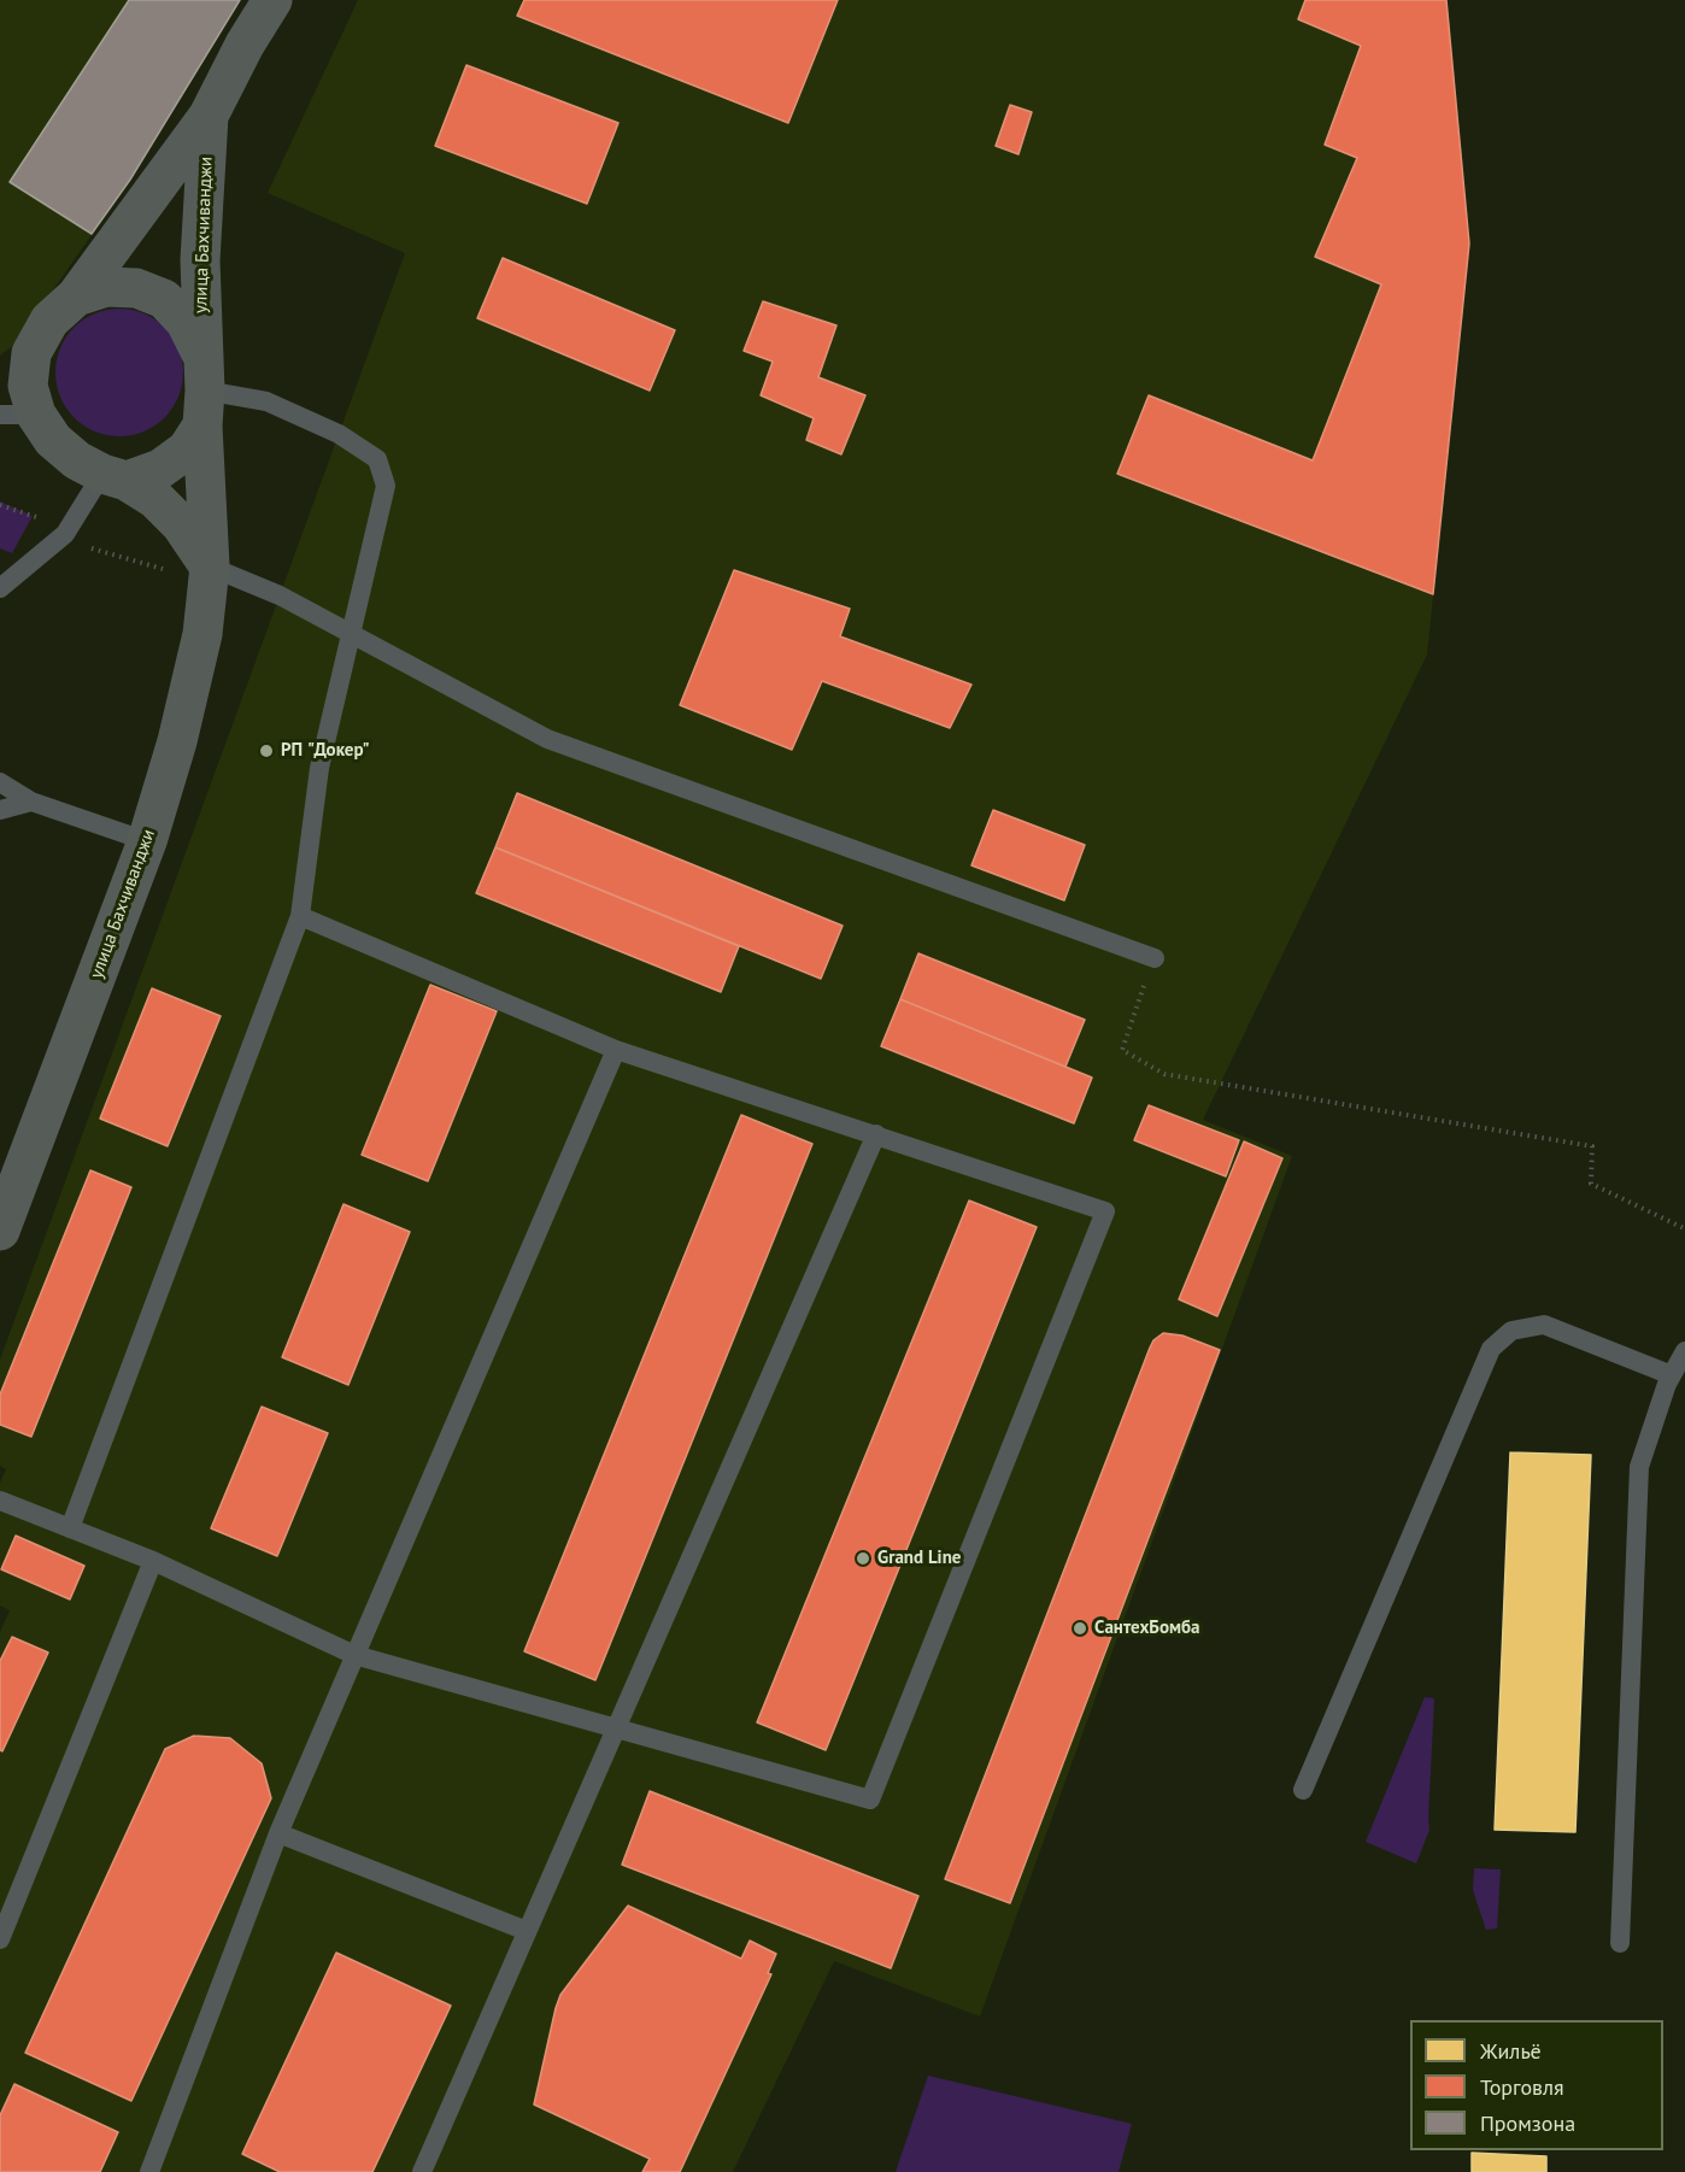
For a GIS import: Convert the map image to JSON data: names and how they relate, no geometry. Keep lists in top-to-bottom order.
{
  "streets": {
    "main road": ["улица Бахчиванджи"]
  },
  "places": ["РП \"Докер\"", "Grand Line", "СантехБомба"],
  "legend": ["Жильё", "Торговля", "Промзона"]
}
